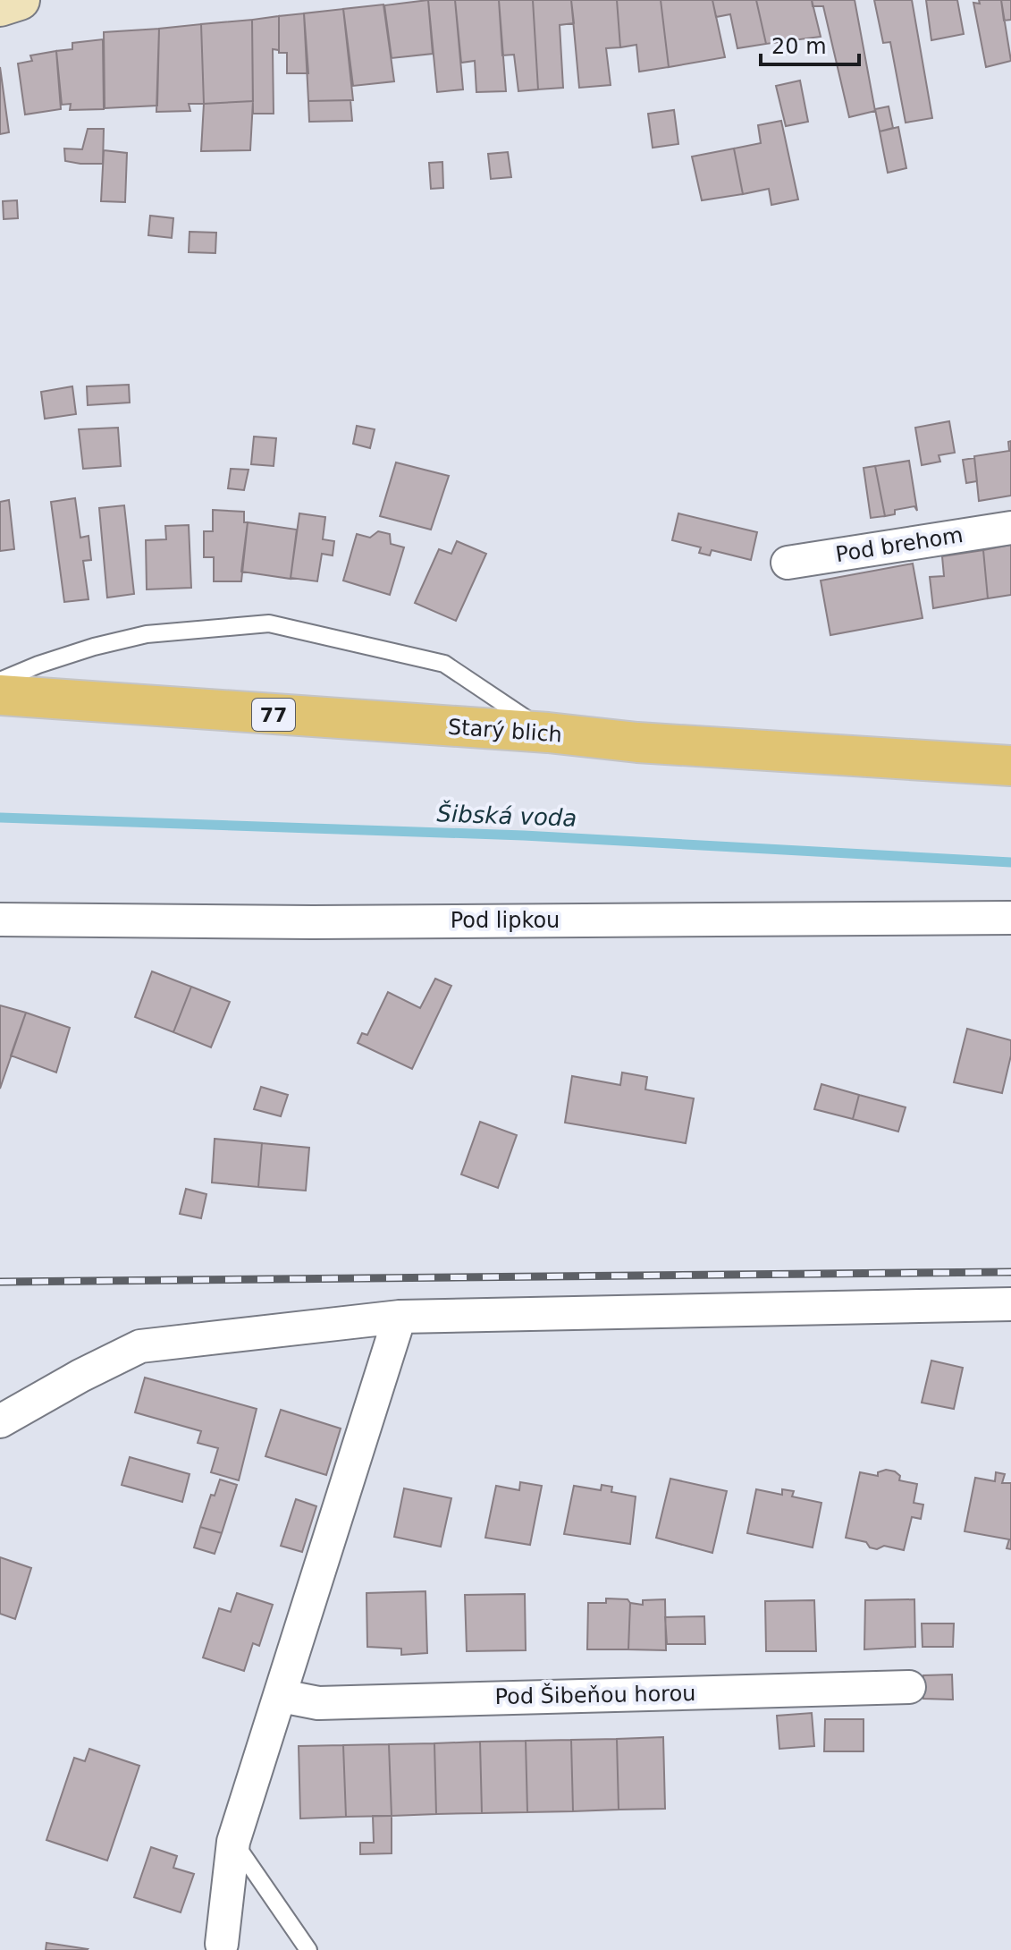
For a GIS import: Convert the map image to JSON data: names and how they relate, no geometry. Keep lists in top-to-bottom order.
{
  "streets": {
    "main road": ["77", "Starý blich"],
    "street": ["Pod brehom", "Pod lipkou", "Pod Šibeňou horou"]
  },
  "water": ["Šibská voda"],
  "scale_bar": "20 m"
}
